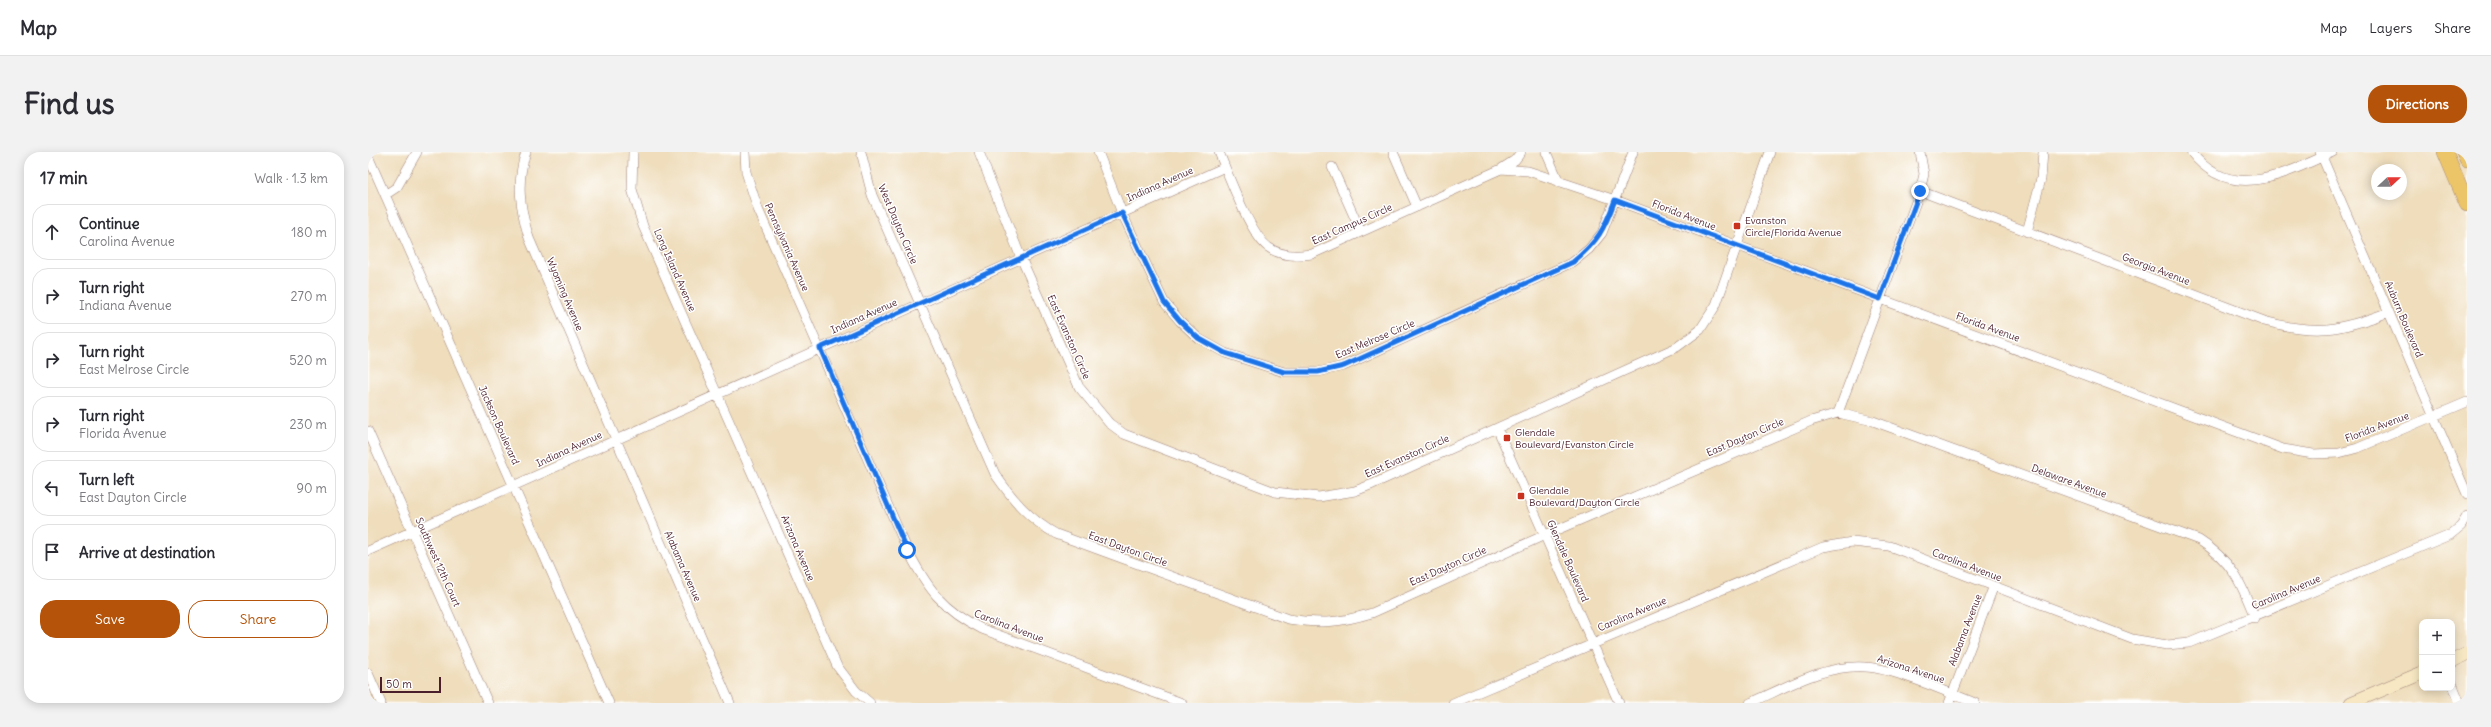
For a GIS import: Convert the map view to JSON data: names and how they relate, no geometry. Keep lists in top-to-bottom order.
{
  "streets": {
    "street": [
      "Indiana Avenue",
      "Florida Avenue",
      "West Dayton Circle",
      "East Campus Circle",
      "Pennsylvania Avenue",
      "Georgia Avenue",
      "Long Island Avenue",
      "Wyoming Avenue",
      "Auburn Boulevard",
      "East Evanston Circle",
      "East Melrose Circle",
      "Jackson Boulevard",
      "East Dayton Circle",
      "Delaware Avenue",
      "Arizona Avenue",
      "Glendale Boulevard",
      "Southwest 12th Court",
      "Carolina Avenue",
      "Alabama Avenue"
    ]
  },
  "crossings": [
    ["Indiana Avenue", "West Dayton Circle"],
    ["Indiana Avenue", "East Campus Circle"],
    ["Indiana Avenue", "Pennsylvania Avenue"],
    ["Indiana Avenue", "Long Island Avenue"],
    ["Indiana Avenue", "Wyoming Avenue"],
    ["Indiana Avenue", "East Evanston Circle"],
    ["Indiana Avenue", "East Melrose Circle"],
    ["Indiana Avenue", "Jackson Boulevard"],
    ["Indiana Avenue", "East Dayton Circle"],
    ["Indiana Avenue", "Arizona Avenue"],
    ["Indiana Avenue", "Southwest 12th Court"],
    ["Indiana Avenue", "Carolina Avenue"],
    ["Indiana Avenue", "Alabama Avenue"],
    ["Florida Avenue", "East Campus Circle"],
    ["Florida Avenue", "Auburn Boulevard"],
    ["Florida Avenue", "East Evanston Circle"],
    ["Florida Avenue", "East Melrose Circle"],
    ["West Dayton Circle", "East Dayton Circle"],
    ["Pennsylvania Avenue", "Carolina Avenue"],
    ["Georgia Avenue", "Auburn Boulevard"],
    ["Long Island Avenue", "Arizona Avenue"],
    ["Wyoming Avenue", "Alabama Avenue"],
    ["East Evanston Circle", "Glendale Boulevard"],
    ["East Dayton Circle", "Delaware Avenue"],
    ["East Dayton Circle", "Glendale Boulevard"],
    ["Delaware Avenue", "Carolina Avenue"],
    ["Arizona Avenue", "Alabama Avenue"],
    ["Glendale Boulevard", "Carolina Avenue"],
    ["Carolina Avenue", "Alabama Avenue"]
  ],
  "places": {
    "transit": ["Evanston Circle/Florida Avenue", "Glendale Boulevard/Evanston Circle", "Glendale Boulevard/Dayton Circle"]
  },
  "scale_bar": "50 m",
  "north": "right",
  "page": {
    "header": "Map",
    "nav": ["Map", "Layers", "Share"],
    "buttons": [
      "Directions",
      ["Save", "Share"]
    ],
    "title": "Find us",
    "heading": ["17 min", "Walk · 1.3 km"],
    "list": [
      ["Continue", "Carolina Avenue", "180 m"],
      ["Turn right", "Indiana Avenue", "270 m"],
      ["Turn right", "East Melrose Circle", "520 m"],
      ["Turn right", "Florida Avenue", "230 m"],
      ["Turn left", "East Dayton Circle", "90 m"],
      "Arrive at destination"
    ],
    "map_buttons": ["+", "−"],
    "scale": "50 m"
  }
}
